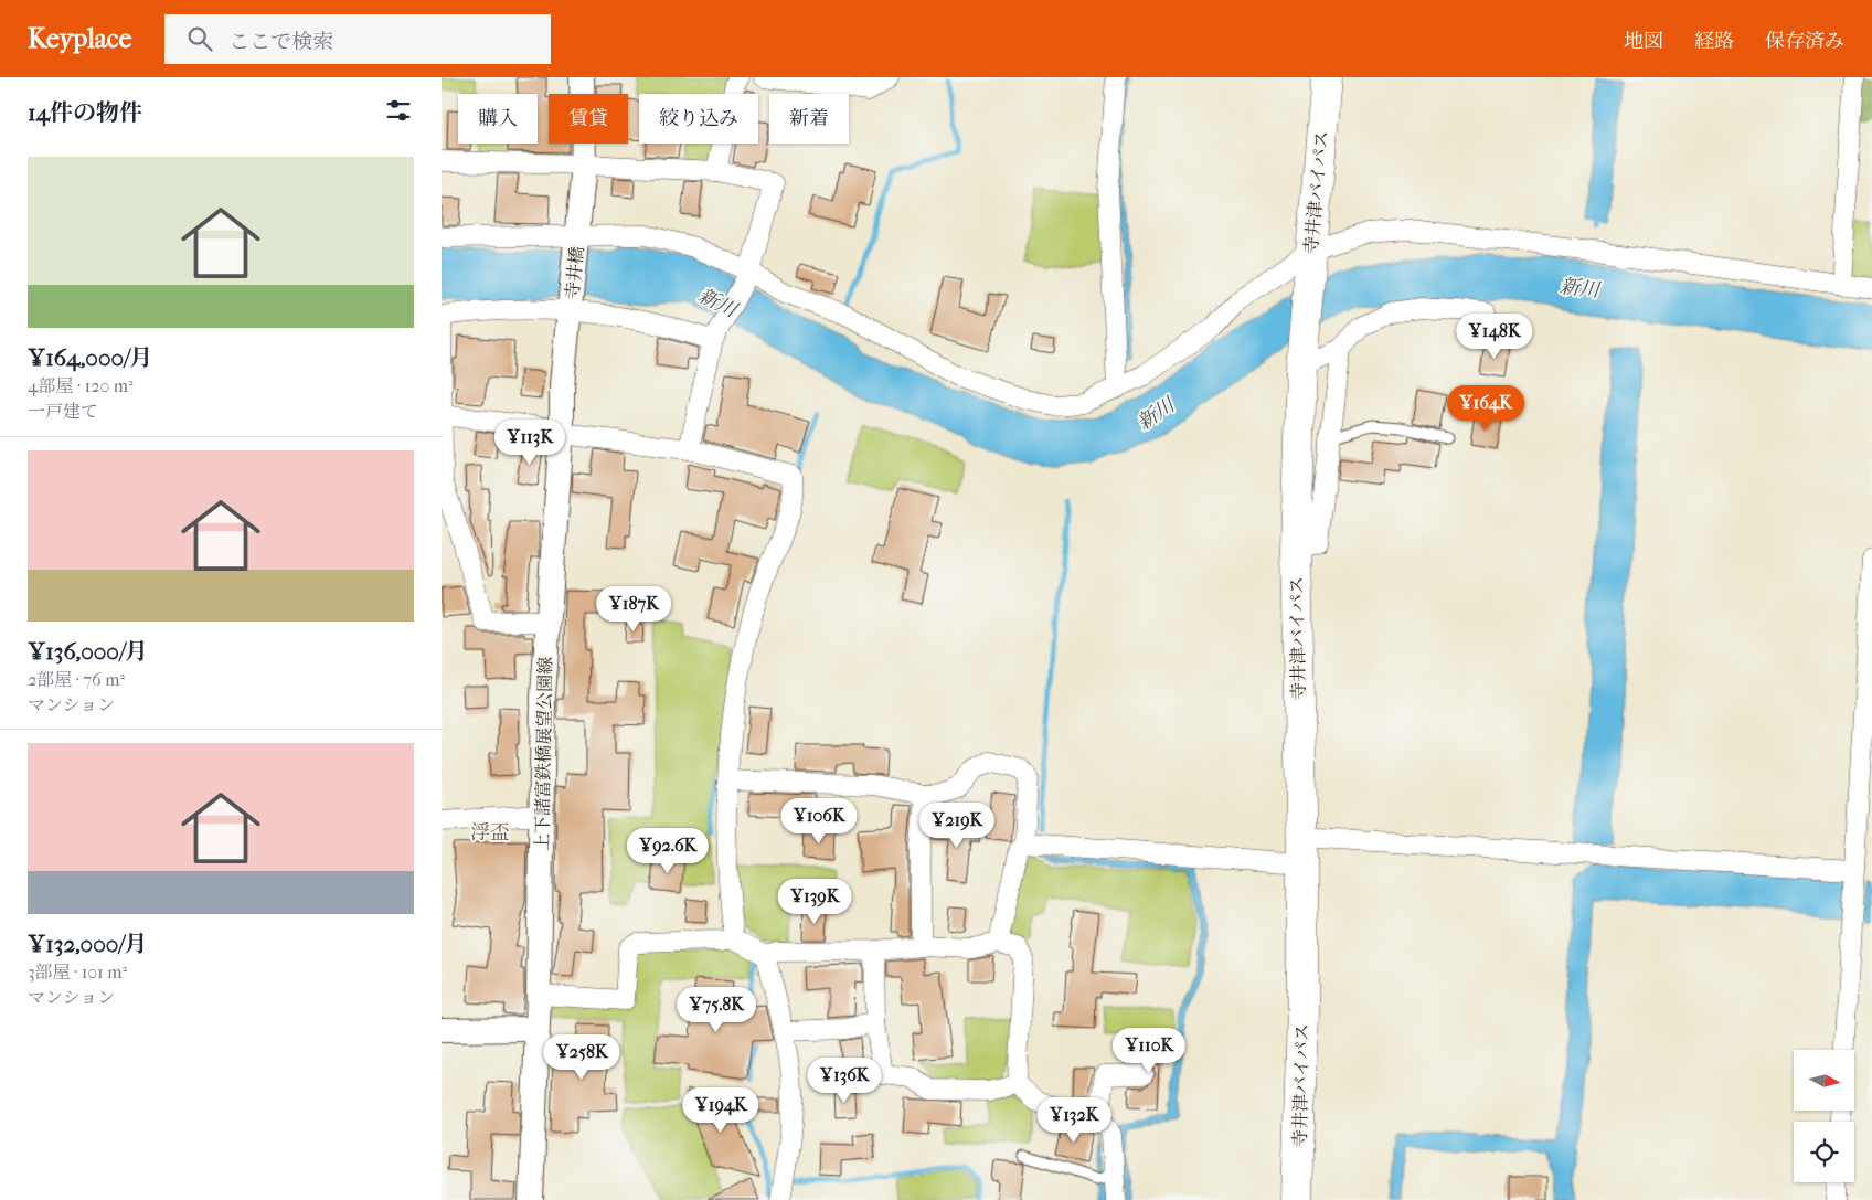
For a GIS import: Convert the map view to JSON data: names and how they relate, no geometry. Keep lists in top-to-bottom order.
{
  "streets": {
    "highway": ["寺井津バイパス"],
    "street": ["寺井橋", "上下諸富鉄橋展望公園線"]
  },
  "crossings": [
    ["寺井橋", "上下諸富鉄橋展望公園線"]
  ],
  "districts": ["浮盃"],
  "water": ["新川"],
  "north": "right",
  "page": {
    "header": "Keyplace",
    "search": "ここで検索",
    "nav": ["地図", "経路", "保存済み"],
    "heading": "14件の物件",
    "chip": [
      "購入",
      "賃貸",
      "絞り込み",
      "新着"
    ],
    "list": [
      {
        "name": "¥164,000/月",
        "note": "4部屋 · 120 m² · 一戸建て"
      },
      {
        "name": "¥136,000/月",
        "note": "2部屋 · 76 m² · マンション"
      },
      {
        "name": "¥132,000/月",
        "note": "3部屋 · 101 m² · マンション"
      }
    ],
    "price": [
      "¥148K",
      "¥164K",
      "¥113K",
      "¥187K",
      "¥106K",
      "¥219K",
      "¥92.6K",
      "¥139K",
      "¥75.8K",
      "¥110K",
      "¥258K",
      "¥136K",
      "¥194K",
      "¥132K"
    ]
  }
}
